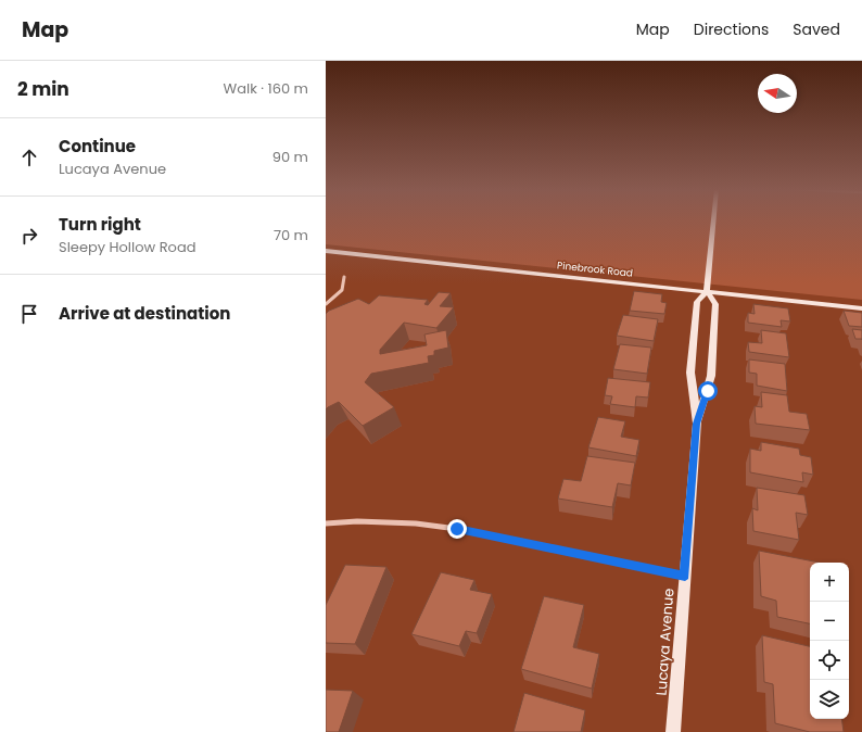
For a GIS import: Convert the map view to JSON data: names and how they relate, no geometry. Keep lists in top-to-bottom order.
{
  "streets": {
    "street": ["Pinebrook Road", "Lucaya Avenue"]
  },
  "crossings": [
    ["Pinebrook Road", "Lucaya Avenue"]
  ],
  "north": "left",
  "page": {
    "header": "Map",
    "nav": ["Map", "Directions", "Saved"],
    "heading": ["2 min", "Walk · 160 m"],
    "list": [
      ["Continue", "Lucaya Avenue", "90 m"],
      ["Turn right", "Sleepy Hollow Road", "70 m"],
      "Arrive at destination"
    ],
    "map_buttons": ["+", "−"]
  }
}
